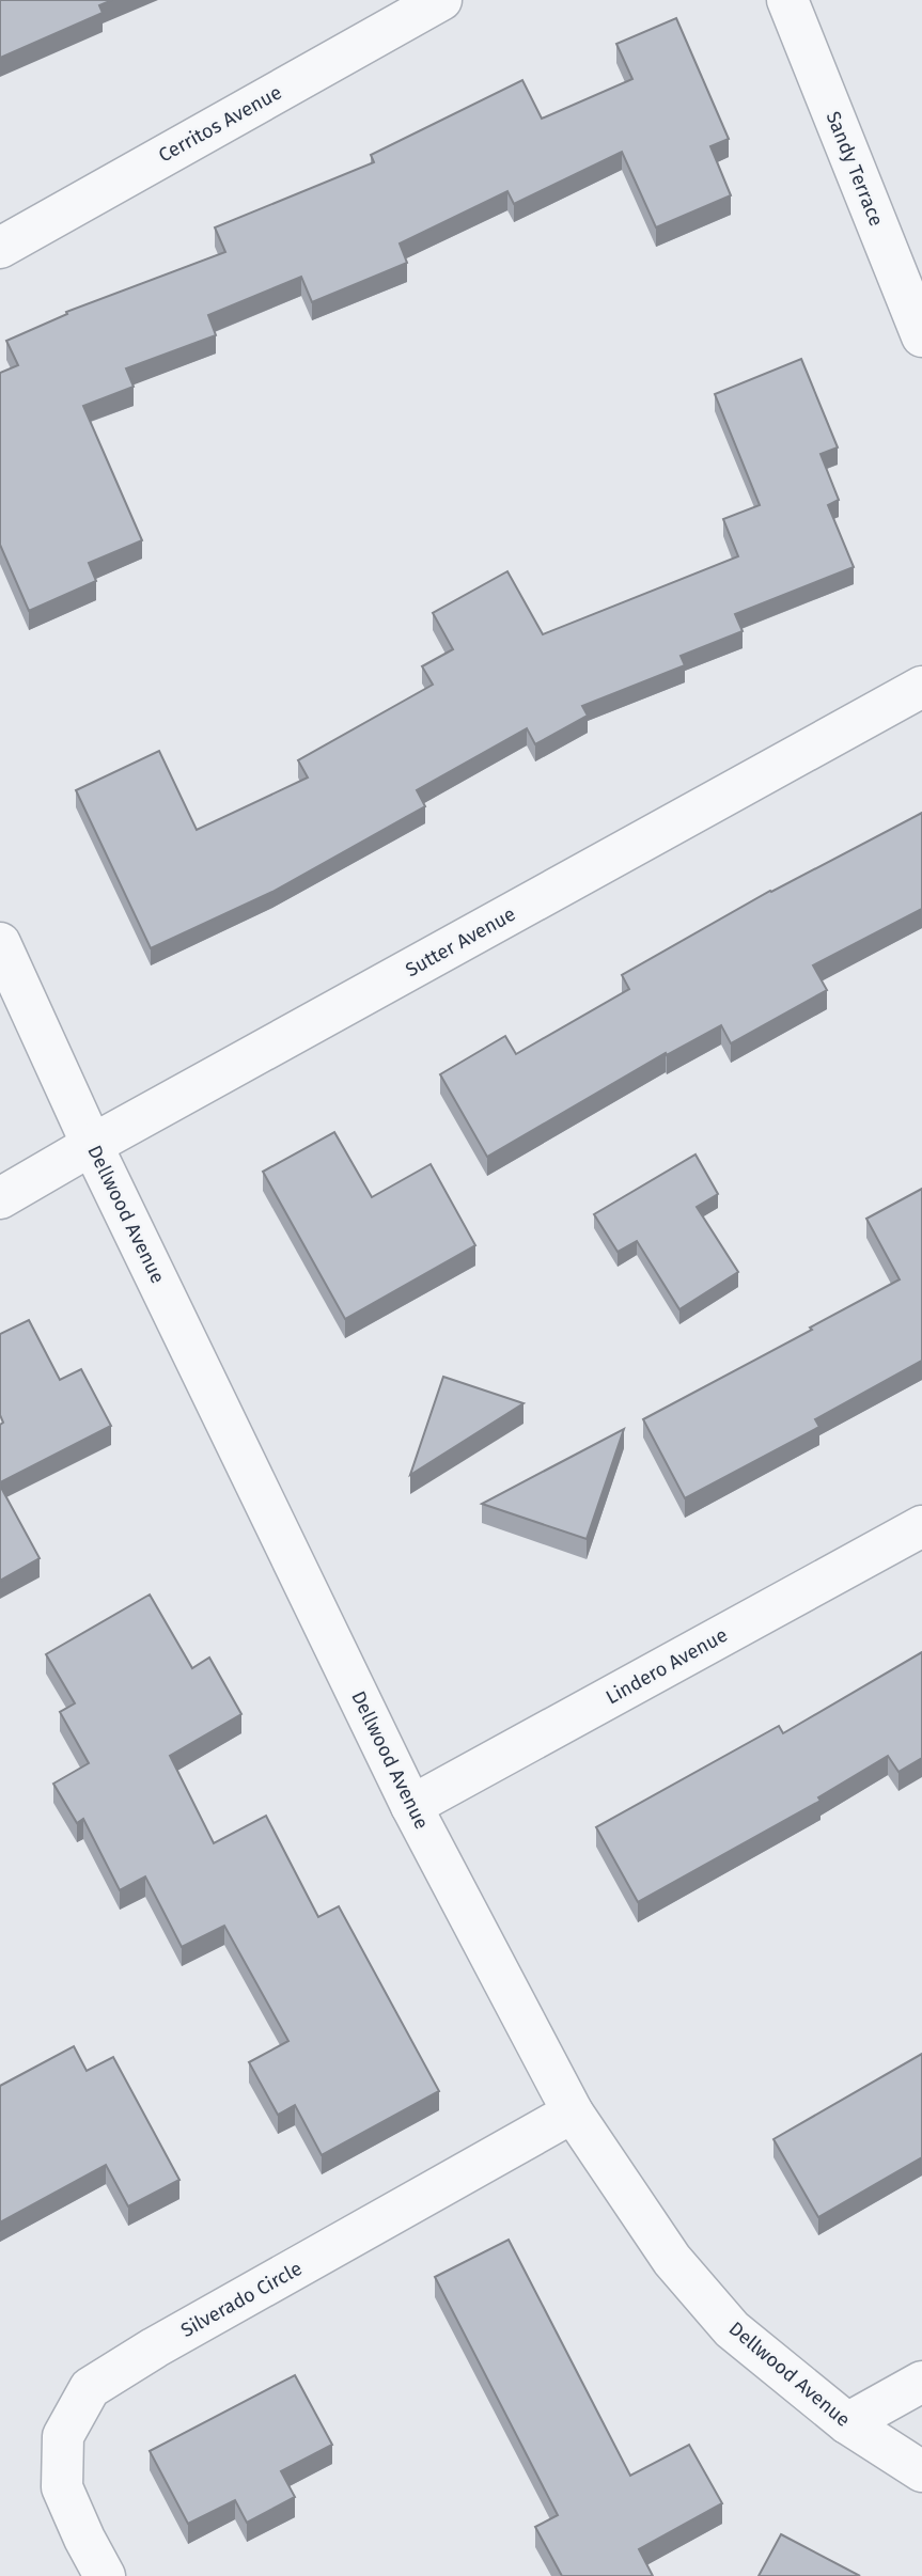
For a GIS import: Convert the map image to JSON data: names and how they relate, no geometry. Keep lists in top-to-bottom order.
{
  "streets": {
    "street": [
      "Cerritos Avenue",
      "Sandy Terrace",
      "Sutter Avenue",
      "Dellwood Avenue",
      "Lindero Avenue",
      "Silverado Circle"
    ]
  },
  "crossings": [
    ["Sutter Avenue", "Dellwood Avenue"],
    ["Dellwood Avenue", "Lindero Avenue"],
    ["Dellwood Avenue", "Silverado Circle"]
  ]
}
